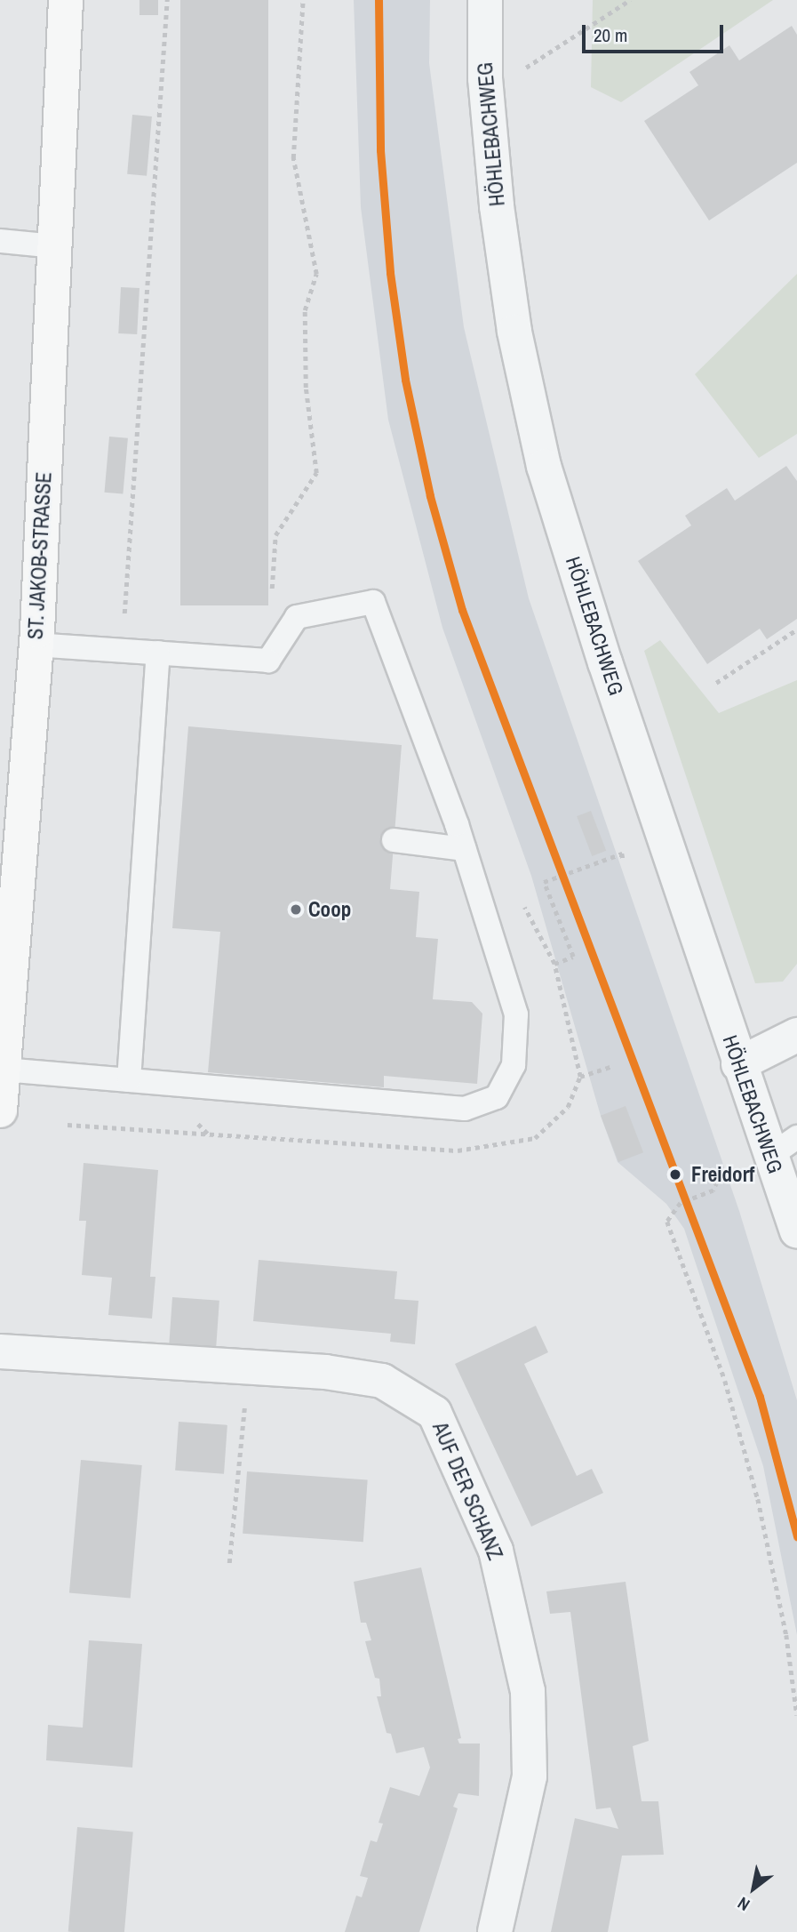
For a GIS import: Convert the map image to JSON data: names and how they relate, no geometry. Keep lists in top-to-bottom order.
{
  "streets": {
    "main road": ["ST. JAKOB-STRASSE"],
    "street": ["HÖHLEBACHWEG", "AUF DER SCHANZ"]
  },
  "places": ["Coop", "Freidorf"],
  "scale_bar": "20 m",
  "north": "bottom left"
}
